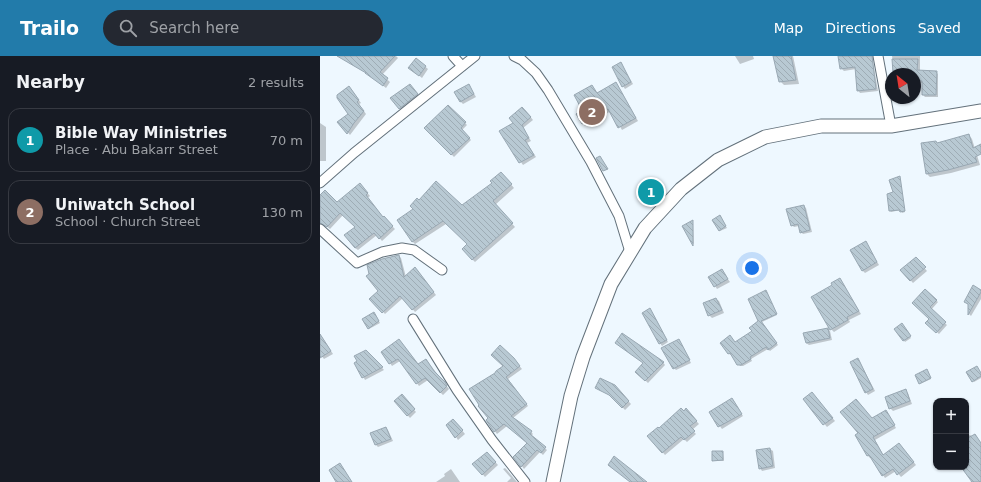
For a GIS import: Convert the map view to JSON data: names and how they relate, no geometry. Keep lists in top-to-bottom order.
{
  "north": "top left",
  "page": {
    "header": "Trailo",
    "search": "Search here",
    "nav": ["Map", "Directions", "Saved"],
    "heading": ["Nearby", "2 results"],
    "pins": ["2", "1"],
    "list": [
      {
        "mark": "1",
        "name": "Bible Way Ministries",
        "note": "Place · Abu Bakarr Street",
        "value": "70 m"
      },
      {
        "mark": "2",
        "name": "Uniwatch School",
        "note": "School · Church Street",
        "value": "130 m"
      }
    ],
    "map_buttons": ["+", "−"]
  }
}
